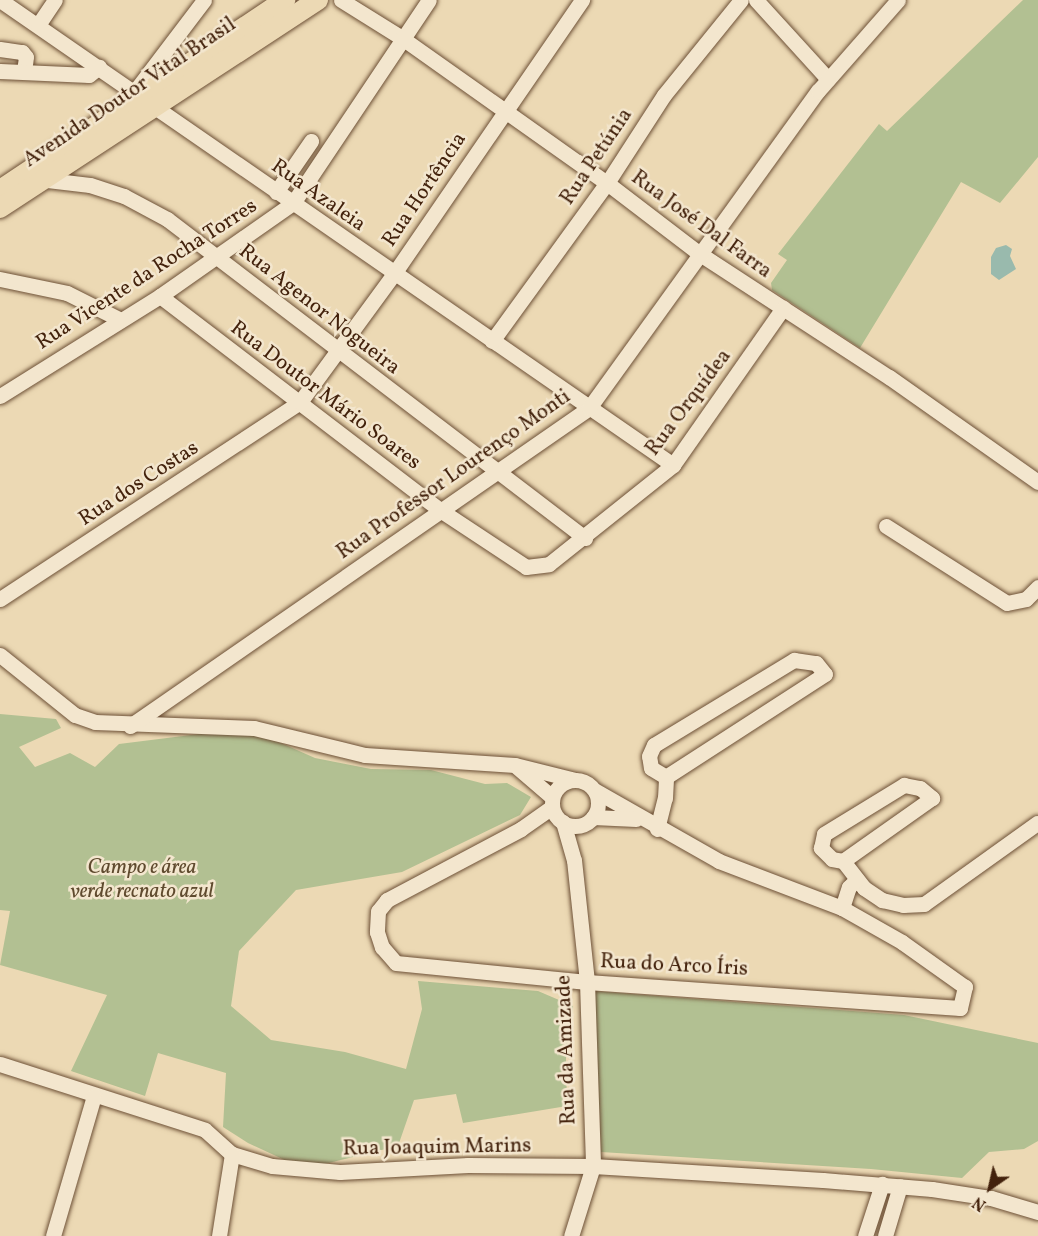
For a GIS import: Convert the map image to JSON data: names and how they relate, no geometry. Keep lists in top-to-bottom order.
{
  "streets": {
    "main road": ["Avenida Doutor Vital Brasil"],
    "street": [
      "Rua Petúnia",
      "Rua Hortência",
      "Rua Azaleia",
      "Rua José Dal Farra",
      "Rua Vicente da Rocha Torres",
      "Rua Agenor Nogueira",
      "Rua Doutor Mário Soares",
      "Rua Orquídea",
      "Rua Professor Lourenço Monti",
      "Rua dos Costas",
      "Rua do Arco Íris",
      "Rua da Amizade",
      "Rua Joaquim Marins"
    ]
  },
  "crossings": [
    ["Avenida Doutor Vital Brasil", "Rua Azaleia"],
    ["Avenida Doutor Vital Brasil", "Rua Agenor Nogueira"],
    ["Rua Petúnia", "Rua Azaleia"],
    ["Rua Petúnia", "Rua José Dal Farra"],
    ["Rua Hortência", "Rua Azaleia"],
    ["Rua Hortência", "Rua José Dal Farra"],
    ["Rua Hortência", "Rua Agenor Nogueira"],
    ["Rua Hortência", "Rua Doutor Mário Soares"],
    ["Rua Hortência", "Rua dos Costas"],
    ["Rua Azaleia", "Rua Vicente da Rocha Torres"],
    ["Rua Azaleia", "Rua Orquídea"],
    ["Rua Azaleia", "Rua Professor Lourenço Monti"],
    ["Rua José Dal Farra", "Rua Vicente da Rocha Torres"],
    ["Rua José Dal Farra", "Rua Orquídea"],
    ["Rua José Dal Farra", "Rua Professor Lourenço Monti"],
    ["Rua Vicente da Rocha Torres", "Rua Agenor Nogueira"],
    ["Rua Vicente da Rocha Torres", "Rua Doutor Mário Soares"],
    ["Rua Agenor Nogueira", "Rua Orquídea"],
    ["Rua Agenor Nogueira", "Rua Professor Lourenço Monti"],
    ["Rua Doutor Mário Soares", "Rua Orquídea"],
    ["Rua Doutor Mário Soares", "Rua Professor Lourenço Monti"],
    ["Rua Doutor Mário Soares", "Rua dos Costas"],
    ["Rua do Arco Íris", "Rua da Amizade"],
    ["Rua da Amizade", "Rua Joaquim Marins"]
  ],
  "parks": ["Campo e área verde recnato azul"],
  "north": "bottom left"
}
